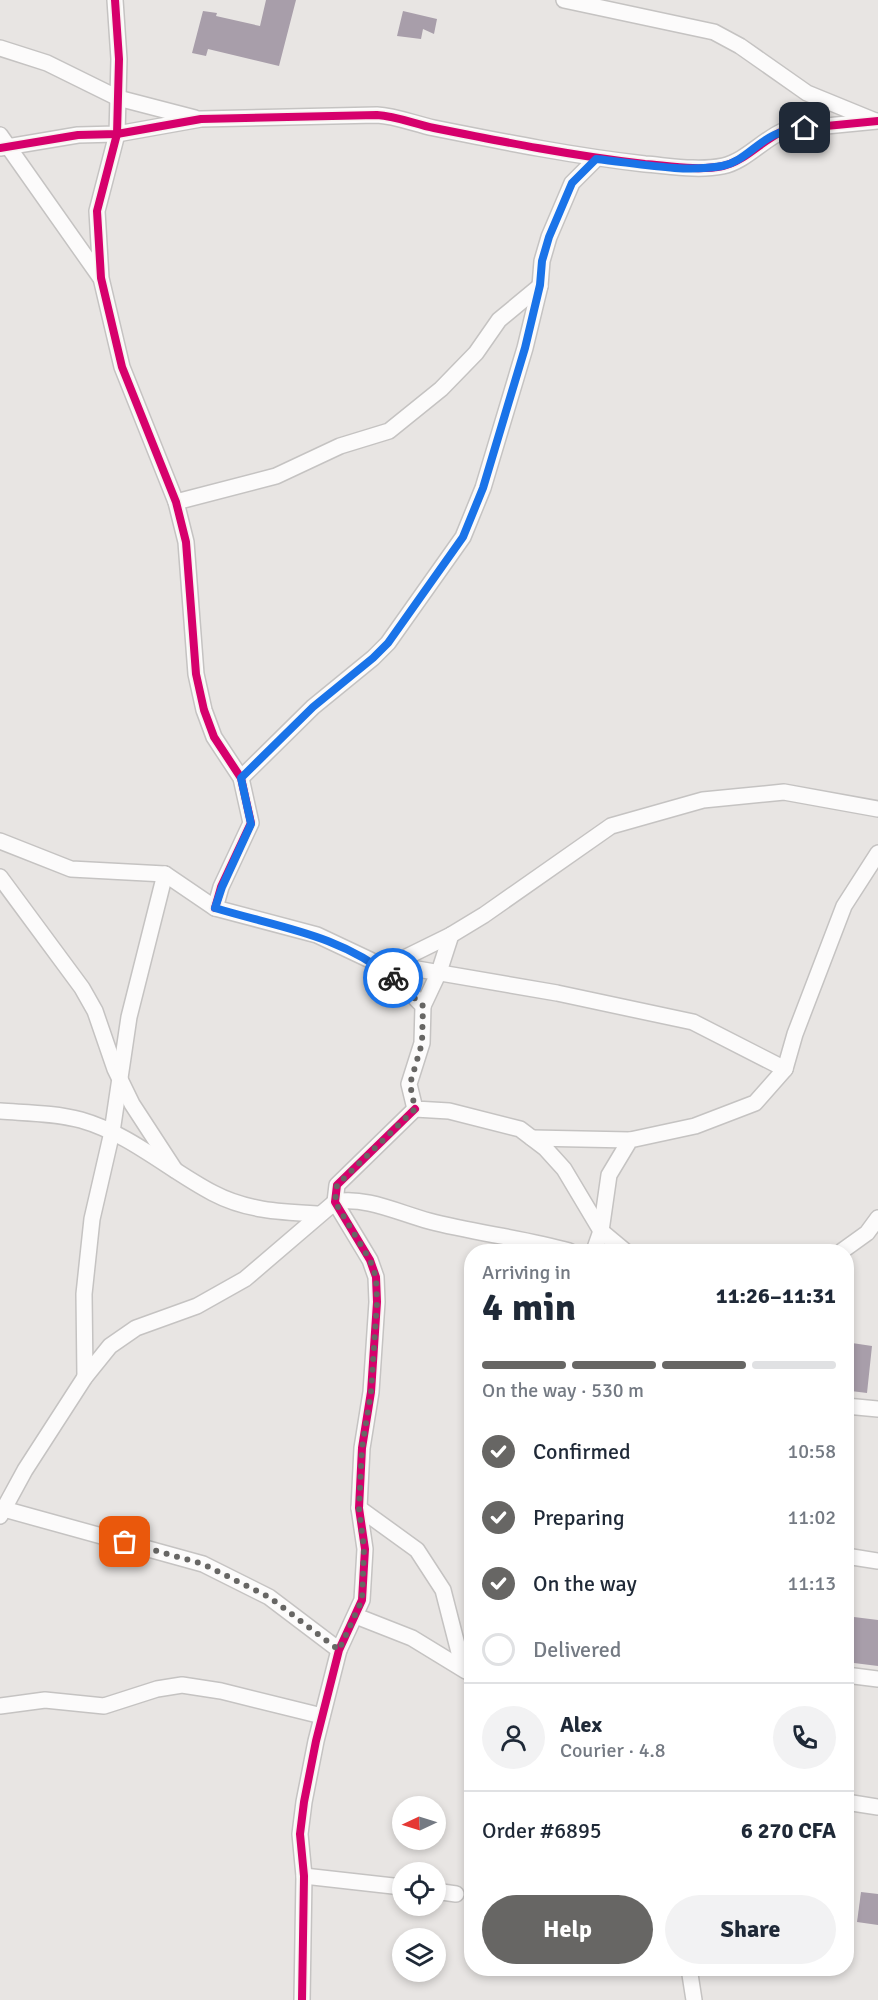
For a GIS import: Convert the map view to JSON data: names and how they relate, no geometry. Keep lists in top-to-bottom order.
{
  "north": "left",
  "page": {
    "heading": ["4 min", "Arriving in", "11:26–11:31"],
    "panel": [
      "Alex",
      "Courier · 4.8",
      "Order #6895",
      "6 270 CFA"
    ],
    "bar": "On the way · 530 m",
    "list": [
      ["Confirmed", "10:58"],
      ["Preparing", "11:02"],
      ["On the way", "11:13"],
      "Delivered"
    ],
    "buttons": ["Help", "Share"]
  }
}
